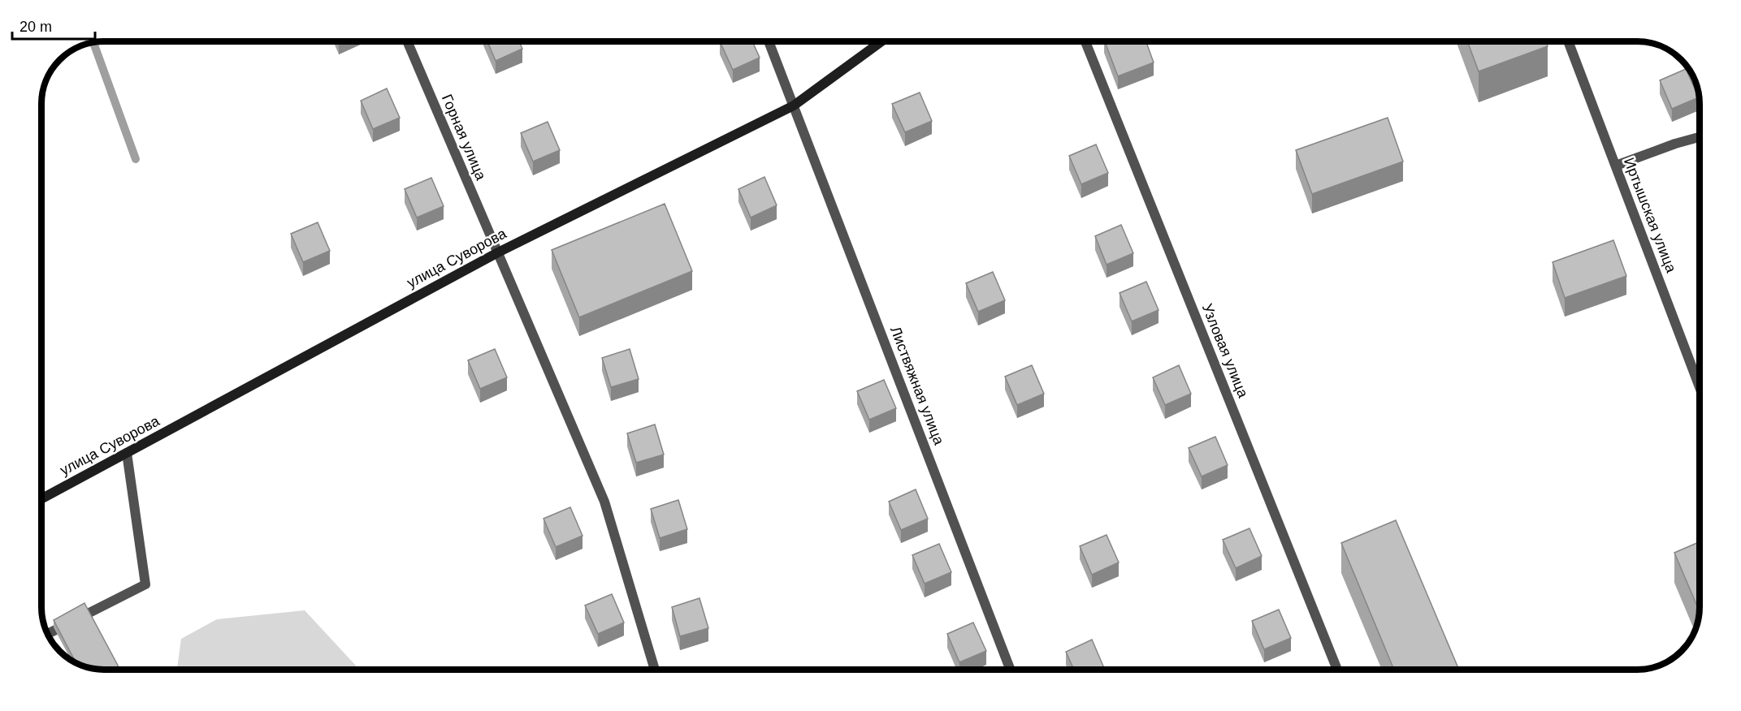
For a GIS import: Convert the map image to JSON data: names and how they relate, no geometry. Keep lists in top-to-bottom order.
{
  "streets": {
    "street": [
      "Горная улица",
      "Иртышская улица",
      "улица Суворова",
      "Узловая улица",
      "Листвяжная улица"
    ]
  },
  "crossings": [
    ["Горная улица", "улица Суворова"],
    ["улица Суворова", "Листвяжная улица"]
  ],
  "scale_bar": "20 m"
}
